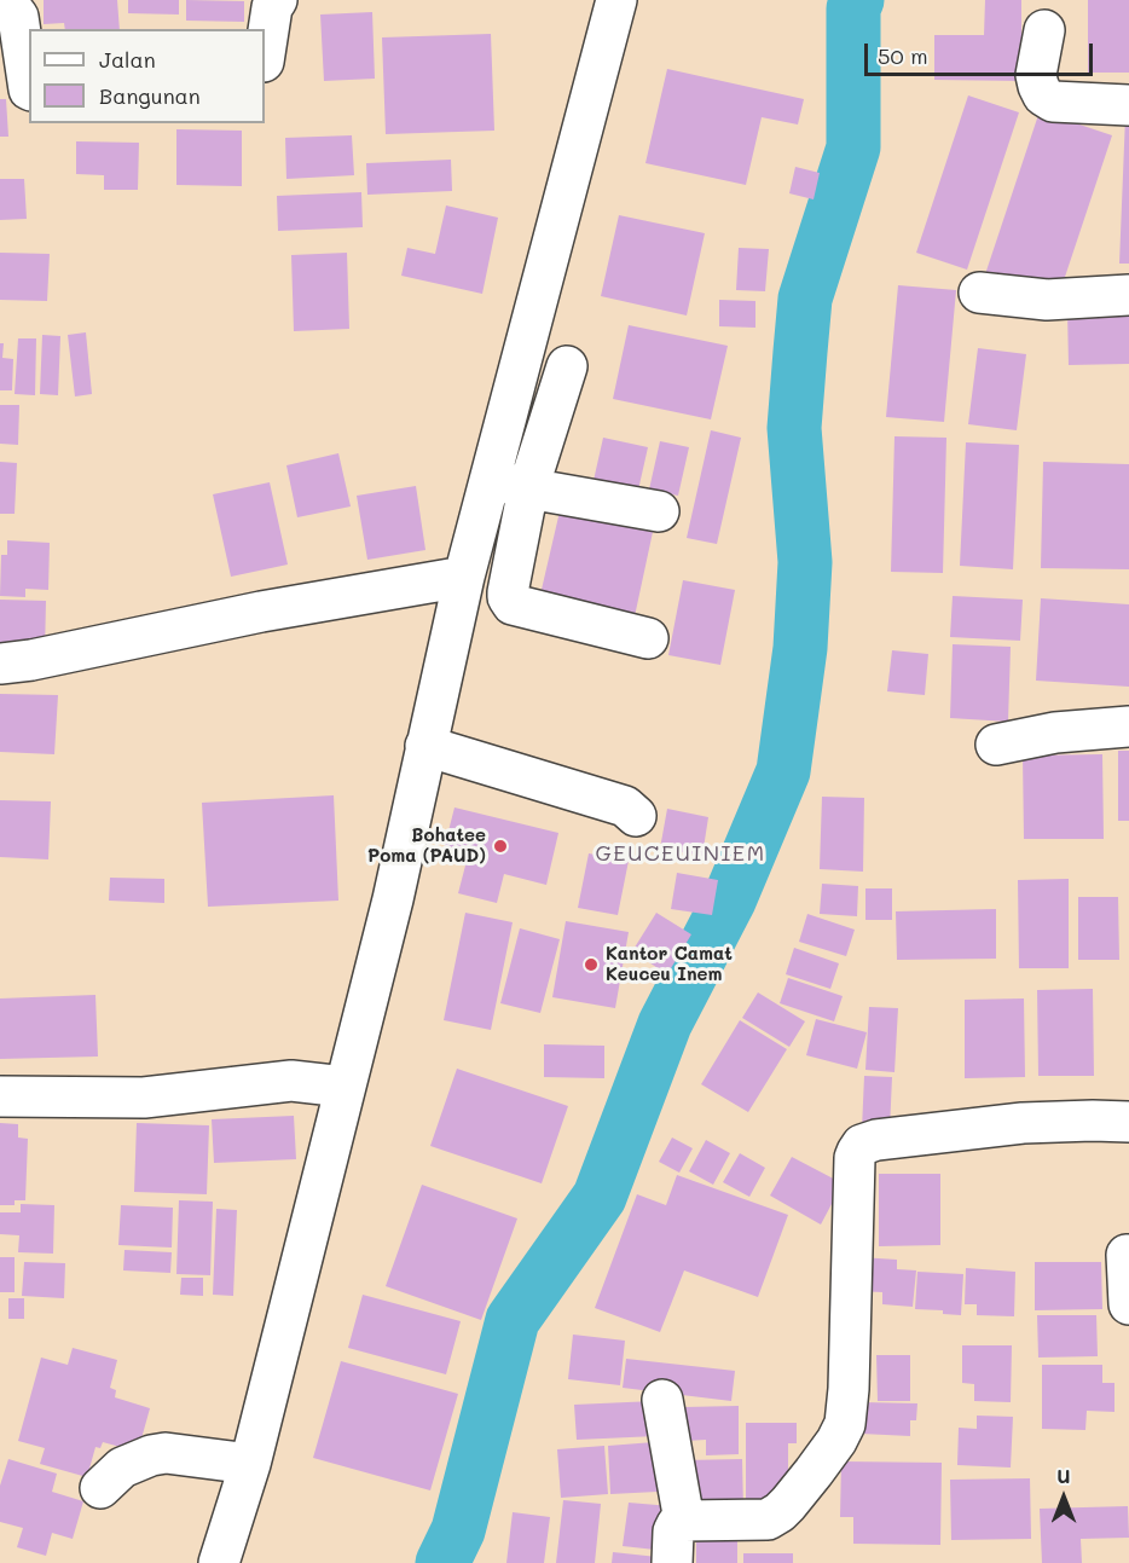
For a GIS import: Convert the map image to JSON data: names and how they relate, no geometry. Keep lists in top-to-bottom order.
{
  "districts": ["GEUCEUINIEM"],
  "places": ["Bohatee Poma (PAUD)", "Kantor Camat Keuceu Inem"],
  "legend": ["Jalan", "Bangunan"],
  "scale_bar": "50 m",
  "north": "top"
}
